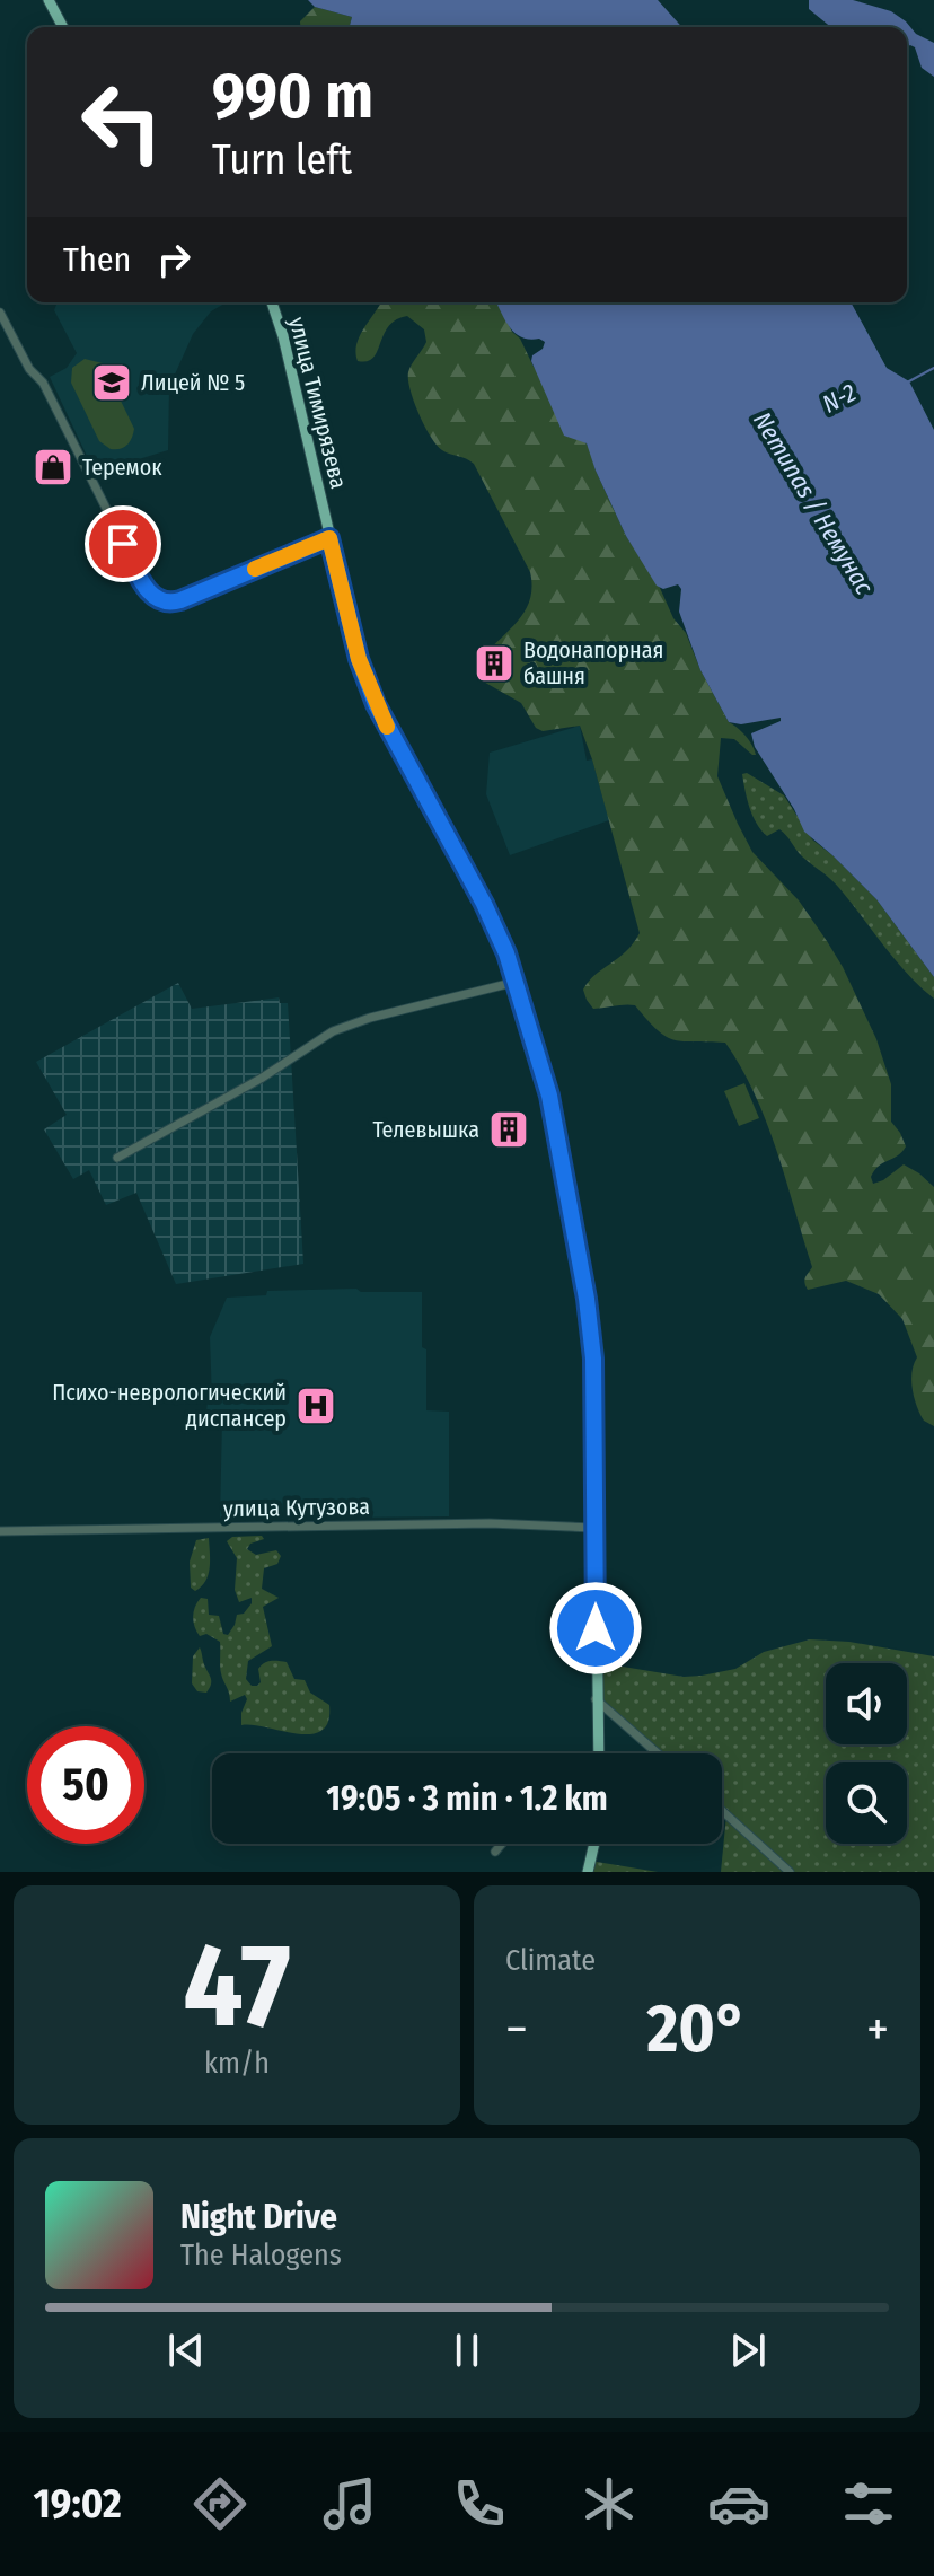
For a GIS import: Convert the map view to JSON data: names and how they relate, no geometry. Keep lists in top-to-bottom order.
{
  "streets": {
    "main road": ["улица Тимирязева"],
    "street": ["улица Кутузова"]
  },
  "crossings": [
    ["улица Тимирязева", "улица Кутузова"]
  ],
  "water": ["N-2", "Nemunas / Немунас"],
  "places": {
    "school or university": ["Лицей № 5"],
    "shop": ["Теремок"],
    "building": ["Водонапорная башня", "Телевышка"],
    "hospital": ["Психо-неврологический диспансер"]
  },
  "page": {
    "turn": ["990 m", "Turn left"],
    "then": "Then",
    "limit": "50",
    "trip": "19:05 · 3 min · 1.2 km",
    "tile": [
      ["47", "km/h"],
      "Climate"
    ],
    "heat": ["−", "20°", "+"],
    "song": ["Night Drive", "The Halogens"],
    "tabs": "19:02"
  }
}
